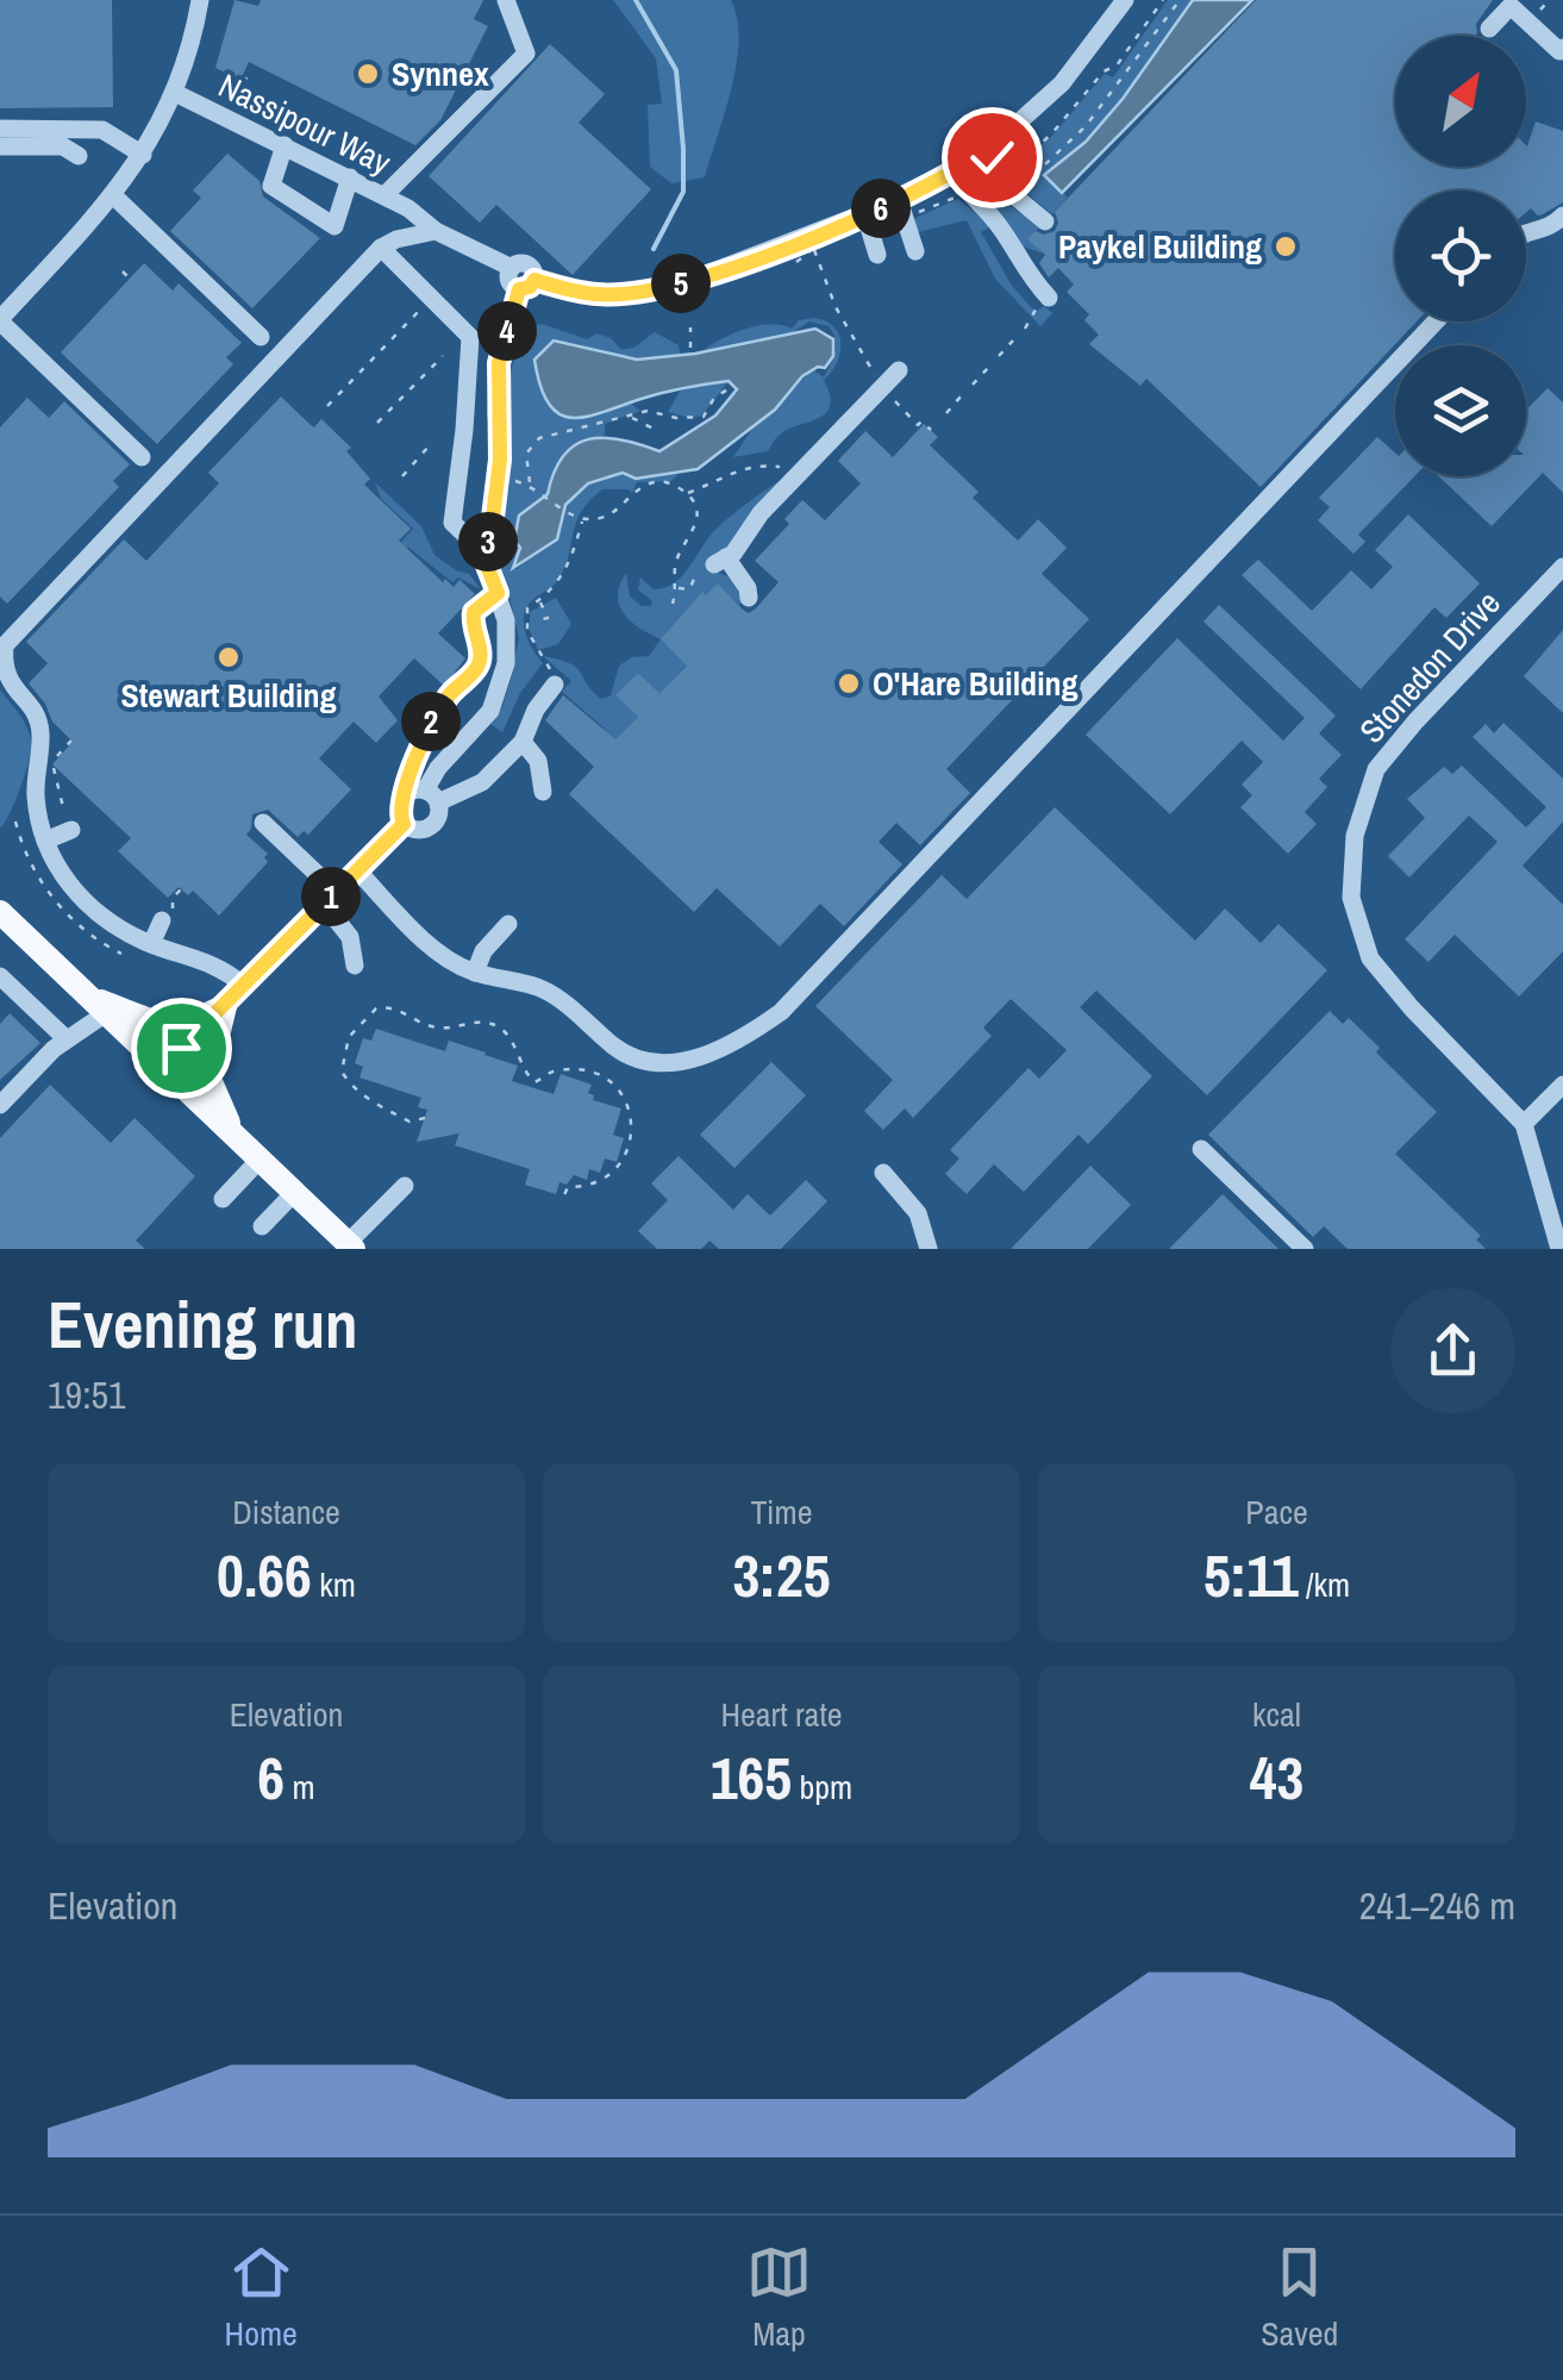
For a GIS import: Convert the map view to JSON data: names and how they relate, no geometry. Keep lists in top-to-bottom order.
{
  "streets": {
    "street": ["Nassipour Way", "Stonedon Drive"]
  },
  "places": [
    "Synnex",
    "Paykel Building",
    "Stewart Building",
    "O'Hare Building"
  ],
  "north": "top right",
  "page": {
    "pins": [
      "6",
      "5",
      "4",
      "3",
      "2",
      "1"
    ],
    "heading": ["Evening run", "19:51"],
    "stats": [
      ["Distance", "0.66 km"],
      ["Time", "3:25"],
      ["Pace", "5:11 /km"],
      ["Elevation", "6 m"],
      ["Heart rate", "165 bpm"],
      ["kcal", "43"]
    ],
    "chart": ["Elevation", "241–246 m"],
    "tabs": ["Home", "Map", "Saved"]
  }
}
